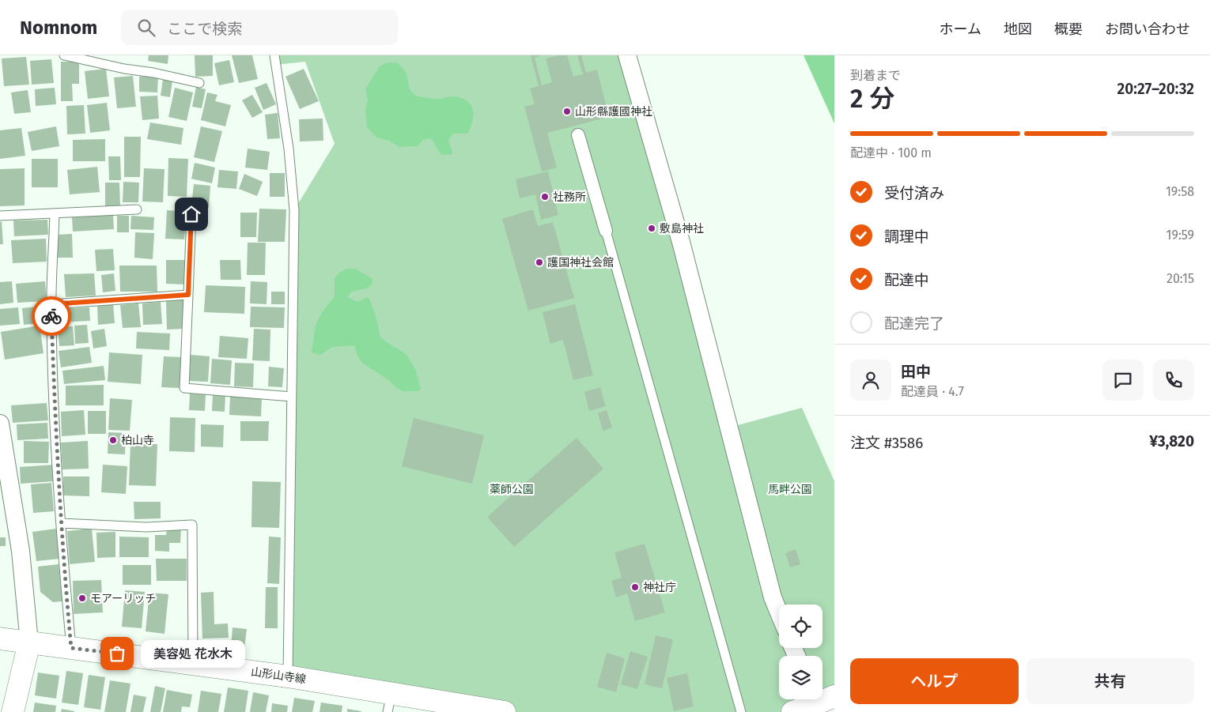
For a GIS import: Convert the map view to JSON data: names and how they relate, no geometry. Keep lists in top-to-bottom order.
{
  "streets": {
    "main road": ["山形山寺線"]
  },
  "parks": ["薬師公園", "馬畔公園"],
  "places": [
    "山形縣護國神社",
    "社務所",
    "敷島神社",
    "護国神社会館",
    "柏山寺",
    "神社庁",
    "モアーリッチ",
    "美容処 花水木"
  ],
  "page": {
    "header": "Nomnom",
    "search": "ここで検索",
    "nav": [
      "ホーム",
      "地図",
      "概要",
      "お問い合わせ"
    ],
    "heading": ["2 分", "到着まで", "20:27–20:32"],
    "panel": [
      "田中",
      "配達員 · 4.7",
      "注文 #3586",
      "¥3,820"
    ],
    "bar": "配達中 · 100 m",
    "list": [
      ["受付済み", "19:58"],
      ["調理中", "19:59"],
      ["配達中", "20:15"],
      "配達完了"
    ],
    "bubble": "美容処 花水木",
    "buttons": ["ヘルプ", "共有"]
  }
}
